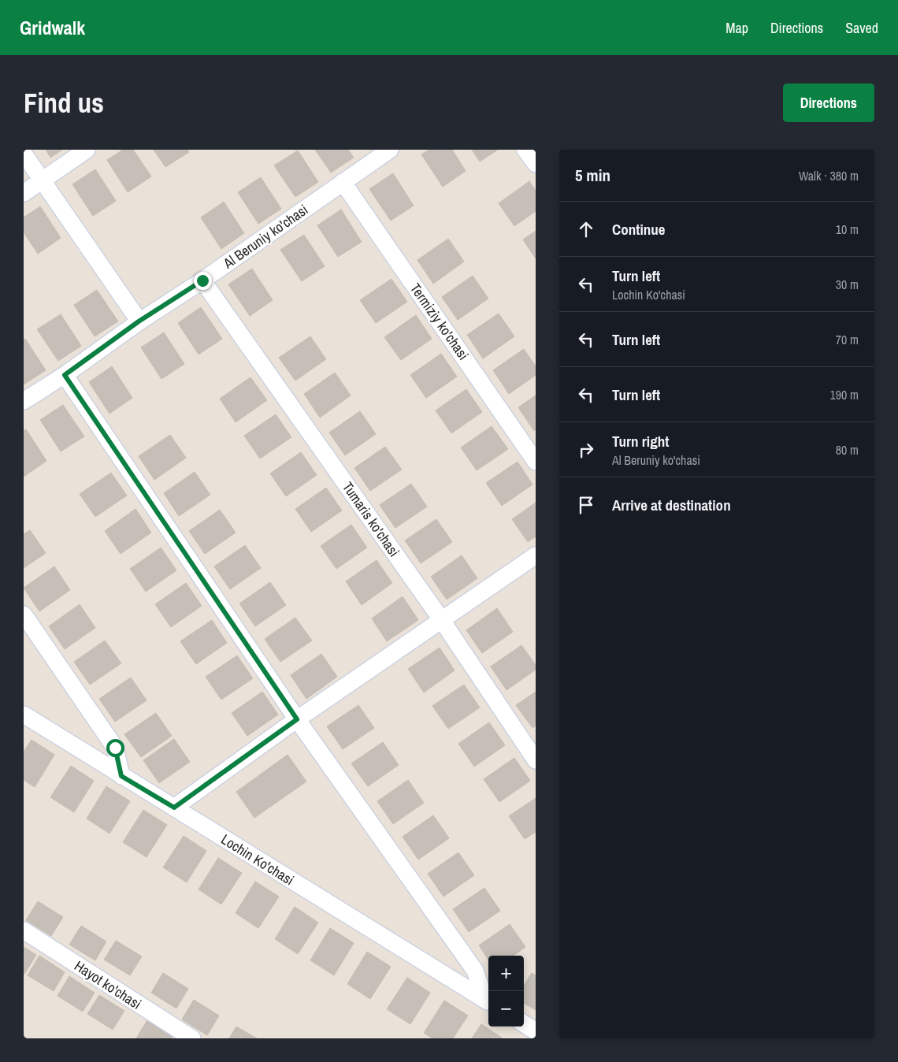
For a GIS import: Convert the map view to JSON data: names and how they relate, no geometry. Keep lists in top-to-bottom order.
{
  "streets": {
    "street": [
      "Al Beruniy ko'chasi",
      "Termiziy ko'chasi",
      "Tumaris ko'chasi",
      "Lochin Ko'chasi",
      "Hayot ko'chasi"
    ]
  },
  "crossings": [
    ["Al Beruniy ko'chasi", "Termiziy ko'chasi"],
    ["Al Beruniy ko'chasi", "Tumaris ko'chasi"]
  ],
  "page": {
    "header": "Gridwalk",
    "nav": ["Map", "Directions", "Saved"],
    "buttons": "Directions",
    "title": "Find us",
    "heading": ["5 min", "Walk · 380 m"],
    "list": [
      ["Continue", "10 m"],
      ["Turn left", "Lochin Ko'chasi", "30 m"],
      ["Turn left", "70 m"],
      ["Turn left", "190 m"],
      ["Turn right", "Al Beruniy ko'chasi", "80 m"],
      "Arrive at destination"
    ],
    "map_buttons": ["+", "−"]
  }
}
